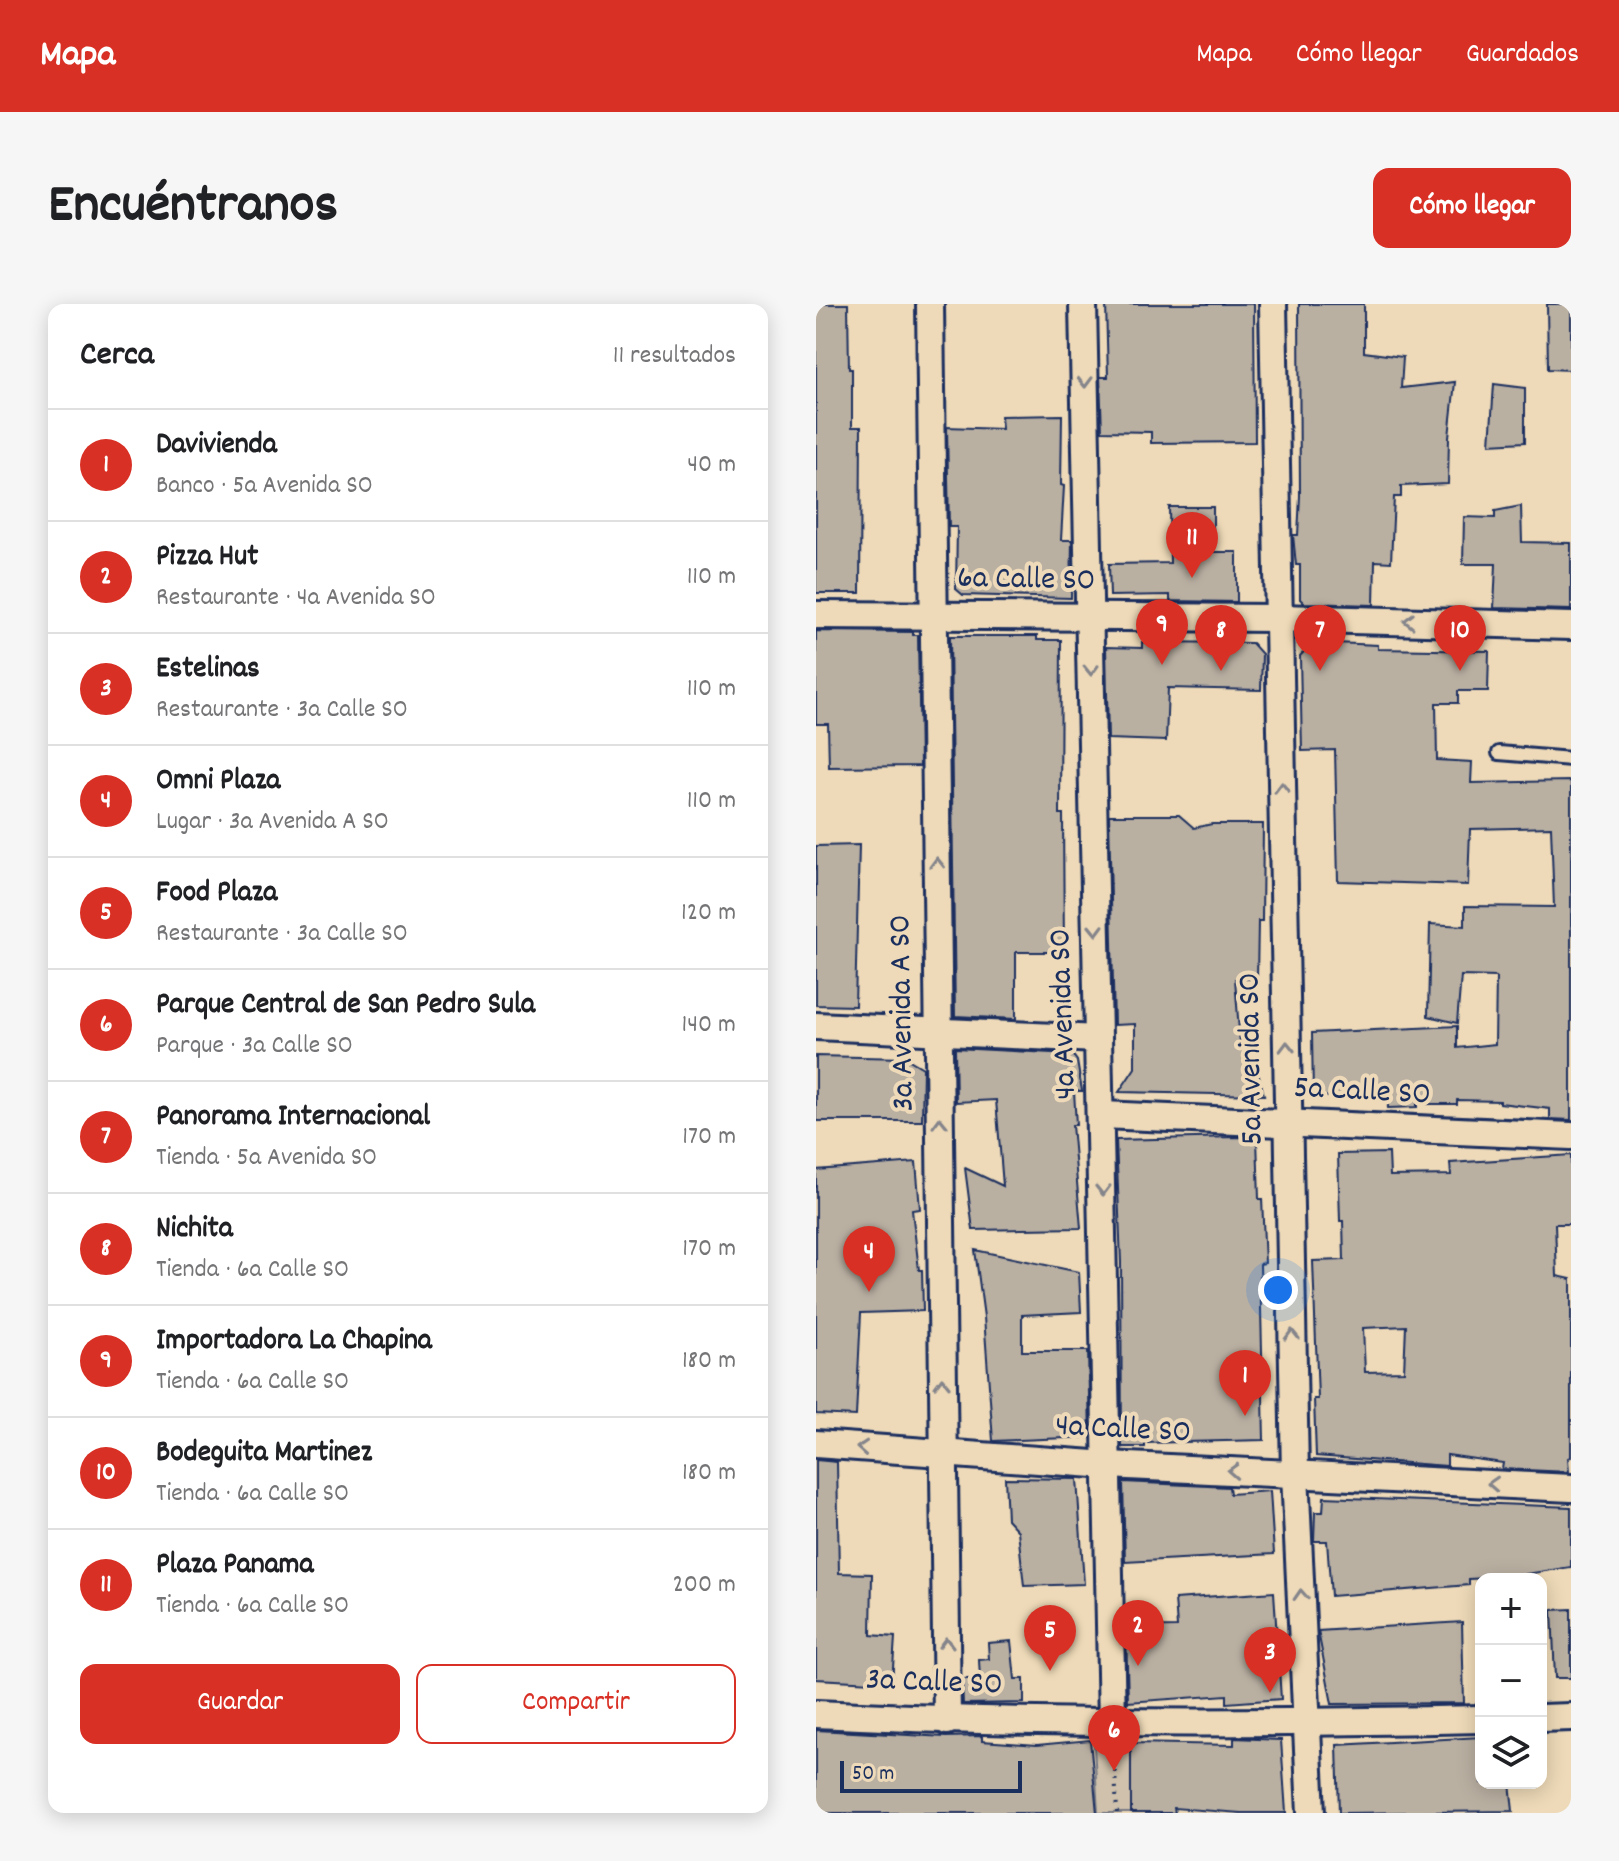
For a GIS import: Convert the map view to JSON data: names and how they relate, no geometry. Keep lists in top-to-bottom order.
{
  "streets": {
    "street": [
      "6a Calle SO",
      "3a Avenida A SO",
      "4a Avenida SO",
      "5a Avenida SO",
      "5a Calle SO",
      "4a Calle SO",
      "3a Calle SO"
    ]
  },
  "crossings": [
    ["6a Calle SO", "3a Avenida A SO"],
    ["6a Calle SO", "4a Avenida SO"],
    ["6a Calle SO", "5a Avenida SO"],
    ["3a Avenida A SO", "4a Calle SO"],
    ["3a Avenida A SO", "3a Calle SO"],
    ["4a Avenida SO", "5a Calle SO"],
    ["4a Avenida SO", "4a Calle SO"],
    ["4a Avenida SO", "3a Calle SO"],
    ["5a Avenida SO", "5a Calle SO"],
    ["5a Avenida SO", "4a Calle SO"],
    ["5a Avenida SO", "3a Calle SO"]
  ],
  "one_way": [
    "6a Calle SO",
    "3a Avenida A SO",
    "4a Avenida SO",
    "5a Avenida SO",
    "4a Calle SO"
  ],
  "scale_bar": "50 m",
  "page": {
    "header": "Mapa",
    "nav": ["Mapa", "Cómo llegar", "Guardados"],
    "title": "Encuéntranos",
    "buttons": [
      "Cómo llegar",
      ["Guardar", "Compartir"]
    ],
    "heading": ["Cerca", "11 resultados"],
    "list": [
      {
        "mark": "1",
        "name": "Davivienda",
        "note": "Banco · 5a Avenida SO",
        "value": "40 m"
      },
      {
        "mark": "2",
        "name": "Pizza Hut",
        "note": "Restaurante · 4a Avenida SO",
        "value": "110 m"
      },
      {
        "mark": "3",
        "name": "Estelinas",
        "note": "Restaurante · 3a Calle SO",
        "value": "110 m"
      },
      {
        "mark": "4",
        "name": "Omni Plaza",
        "note": "Lugar · 3a Avenida A SO",
        "value": "110 m"
      },
      {
        "mark": "5",
        "name": "Food Plaza",
        "note": "Restaurante · 3a Calle SO",
        "value": "120 m"
      },
      {
        "mark": "6",
        "name": "Parque Central de San Pedro Sula",
        "note": "Parque · 3a Calle SO",
        "value": "140 m"
      },
      {
        "mark": "7",
        "name": "Panorama Internacional",
        "note": "Tienda · 5a Avenida SO",
        "value": "170 m"
      },
      {
        "mark": "8",
        "name": "Nichita",
        "note": "Tienda · 6a Calle SO",
        "value": "170 m"
      },
      {
        "mark": "9",
        "name": "Importadora La Chapina",
        "note": "Tienda · 6a Calle SO",
        "value": "180 m"
      },
      {
        "mark": "10",
        "name": "Bodeguita Martinez",
        "note": "Tienda · 6a Calle SO",
        "value": "180 m"
      },
      {
        "mark": "11",
        "name": "Plaza Panama",
        "note": "Tienda · 6a Calle SO",
        "value": "200 m"
      }
    ],
    "pins": [
      "11",
      "9",
      "7",
      "8",
      "10",
      "4",
      "1",
      "2",
      "5",
      "3",
      "6"
    ],
    "map_buttons": ["+", "−"],
    "scale": "50 m"
  }
}
